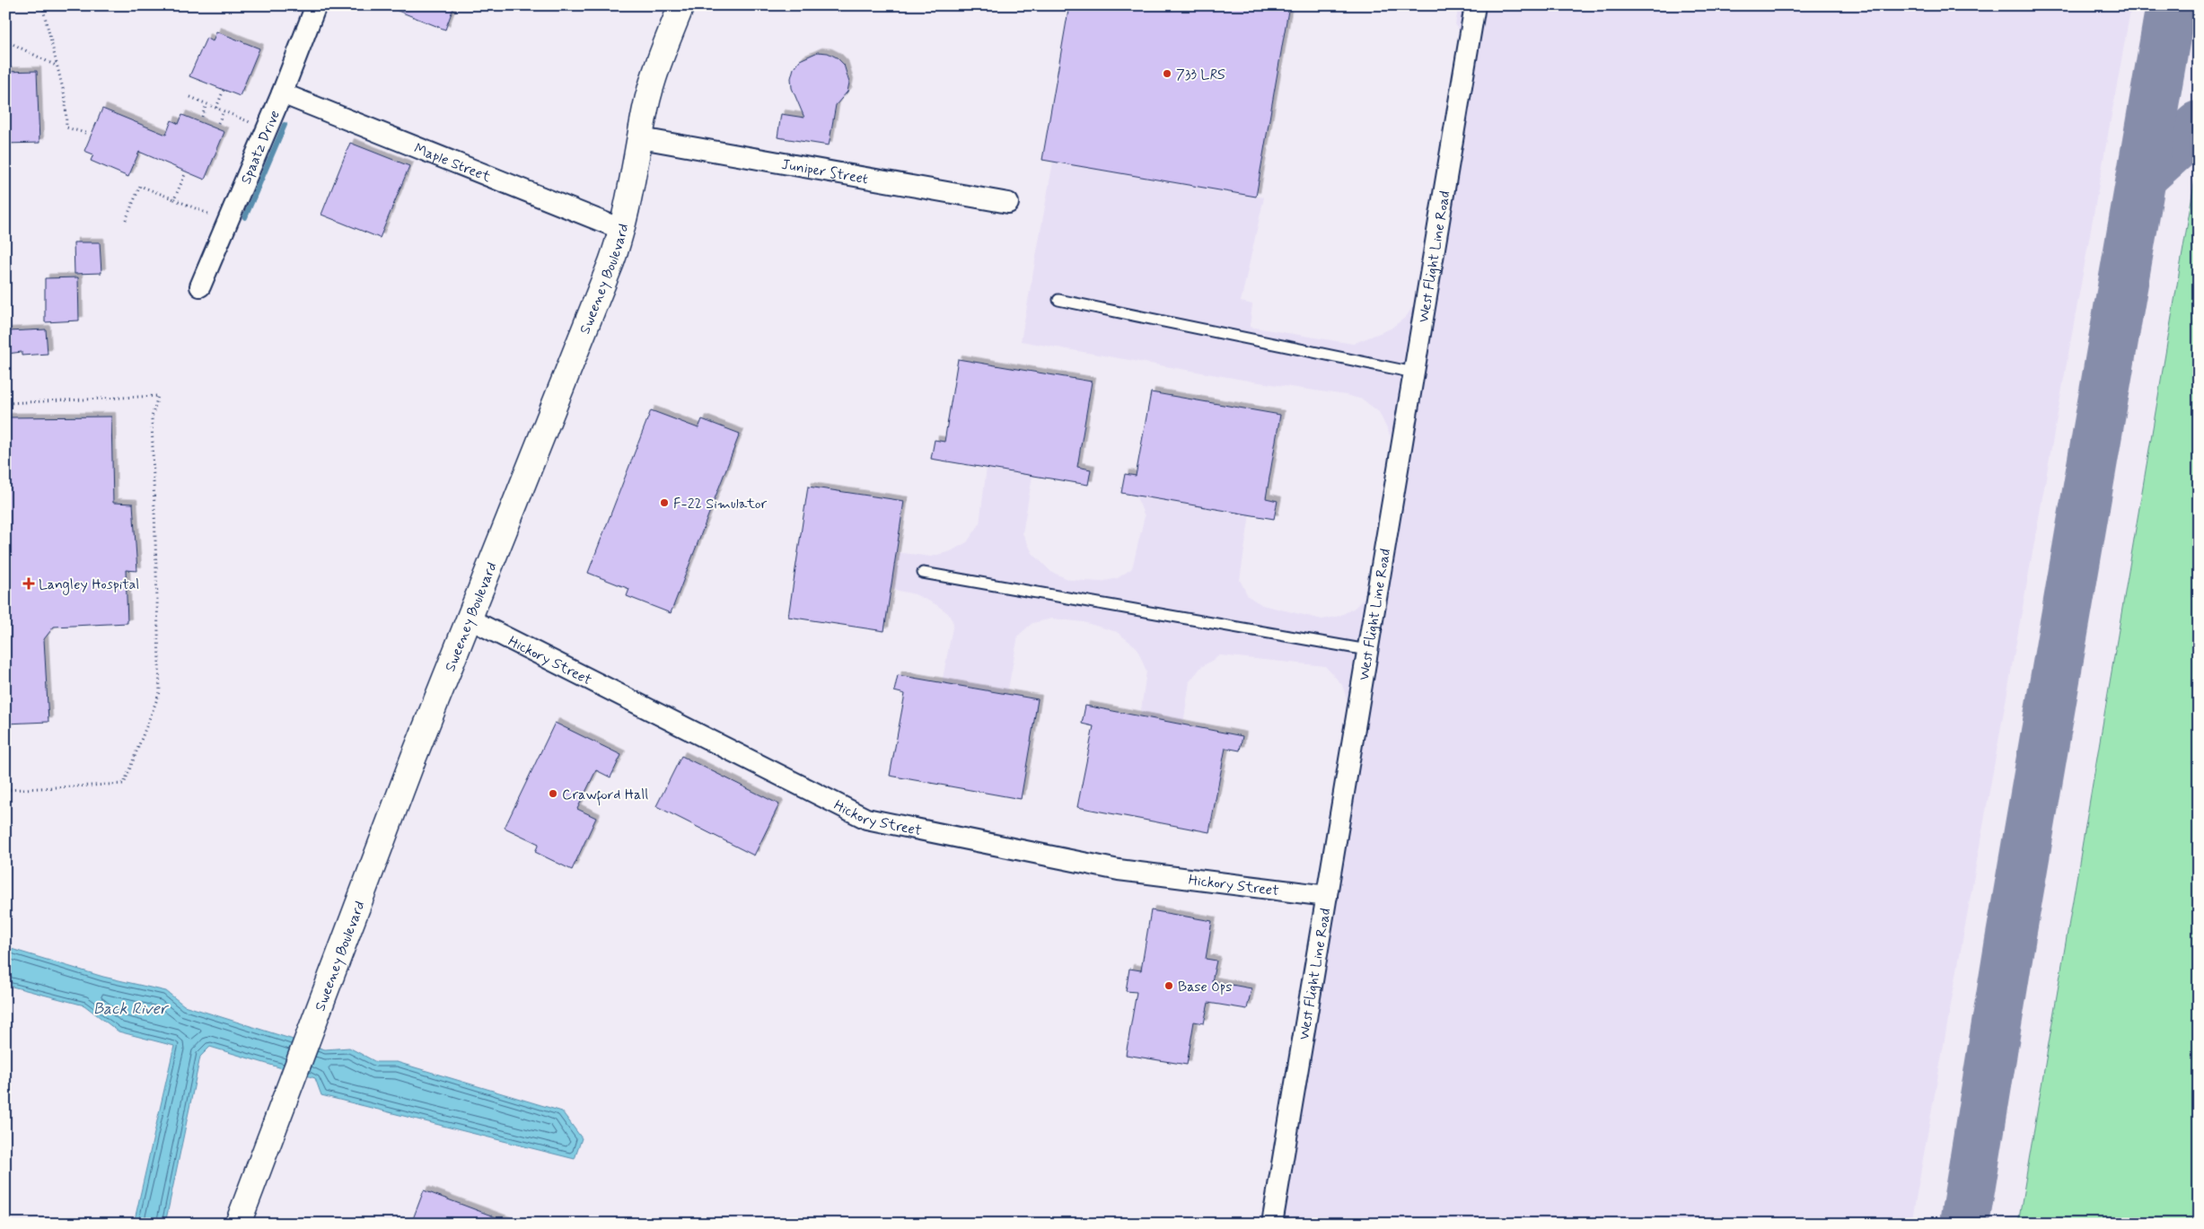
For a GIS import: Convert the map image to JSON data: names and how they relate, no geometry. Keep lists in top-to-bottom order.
{
  "streets": {
    "main road": ["Sweeney Boulevard"],
    "street": [
      "Spaatz Drive",
      "Maple Street",
      "Juniper Street",
      "West Flight Line Road",
      "Hickory Street"
    ]
  },
  "crossings": [
    ["Spaatz Drive", "Maple Street"],
    ["Maple Street", "Sweeney Boulevard"],
    ["Juniper Street", "Sweeney Boulevard"],
    ["West Flight Line Road", "Hickory Street"],
    ["Sweeney Boulevard", "Hickory Street"]
  ],
  "water": ["Back River"],
  "places": {
    "other": [
      "733 LRS",
      "F-22 Simulator",
      "Crawford Hall",
      "Base Ops"
    ],
    "health": ["Langley Hospital"]
  }
}
